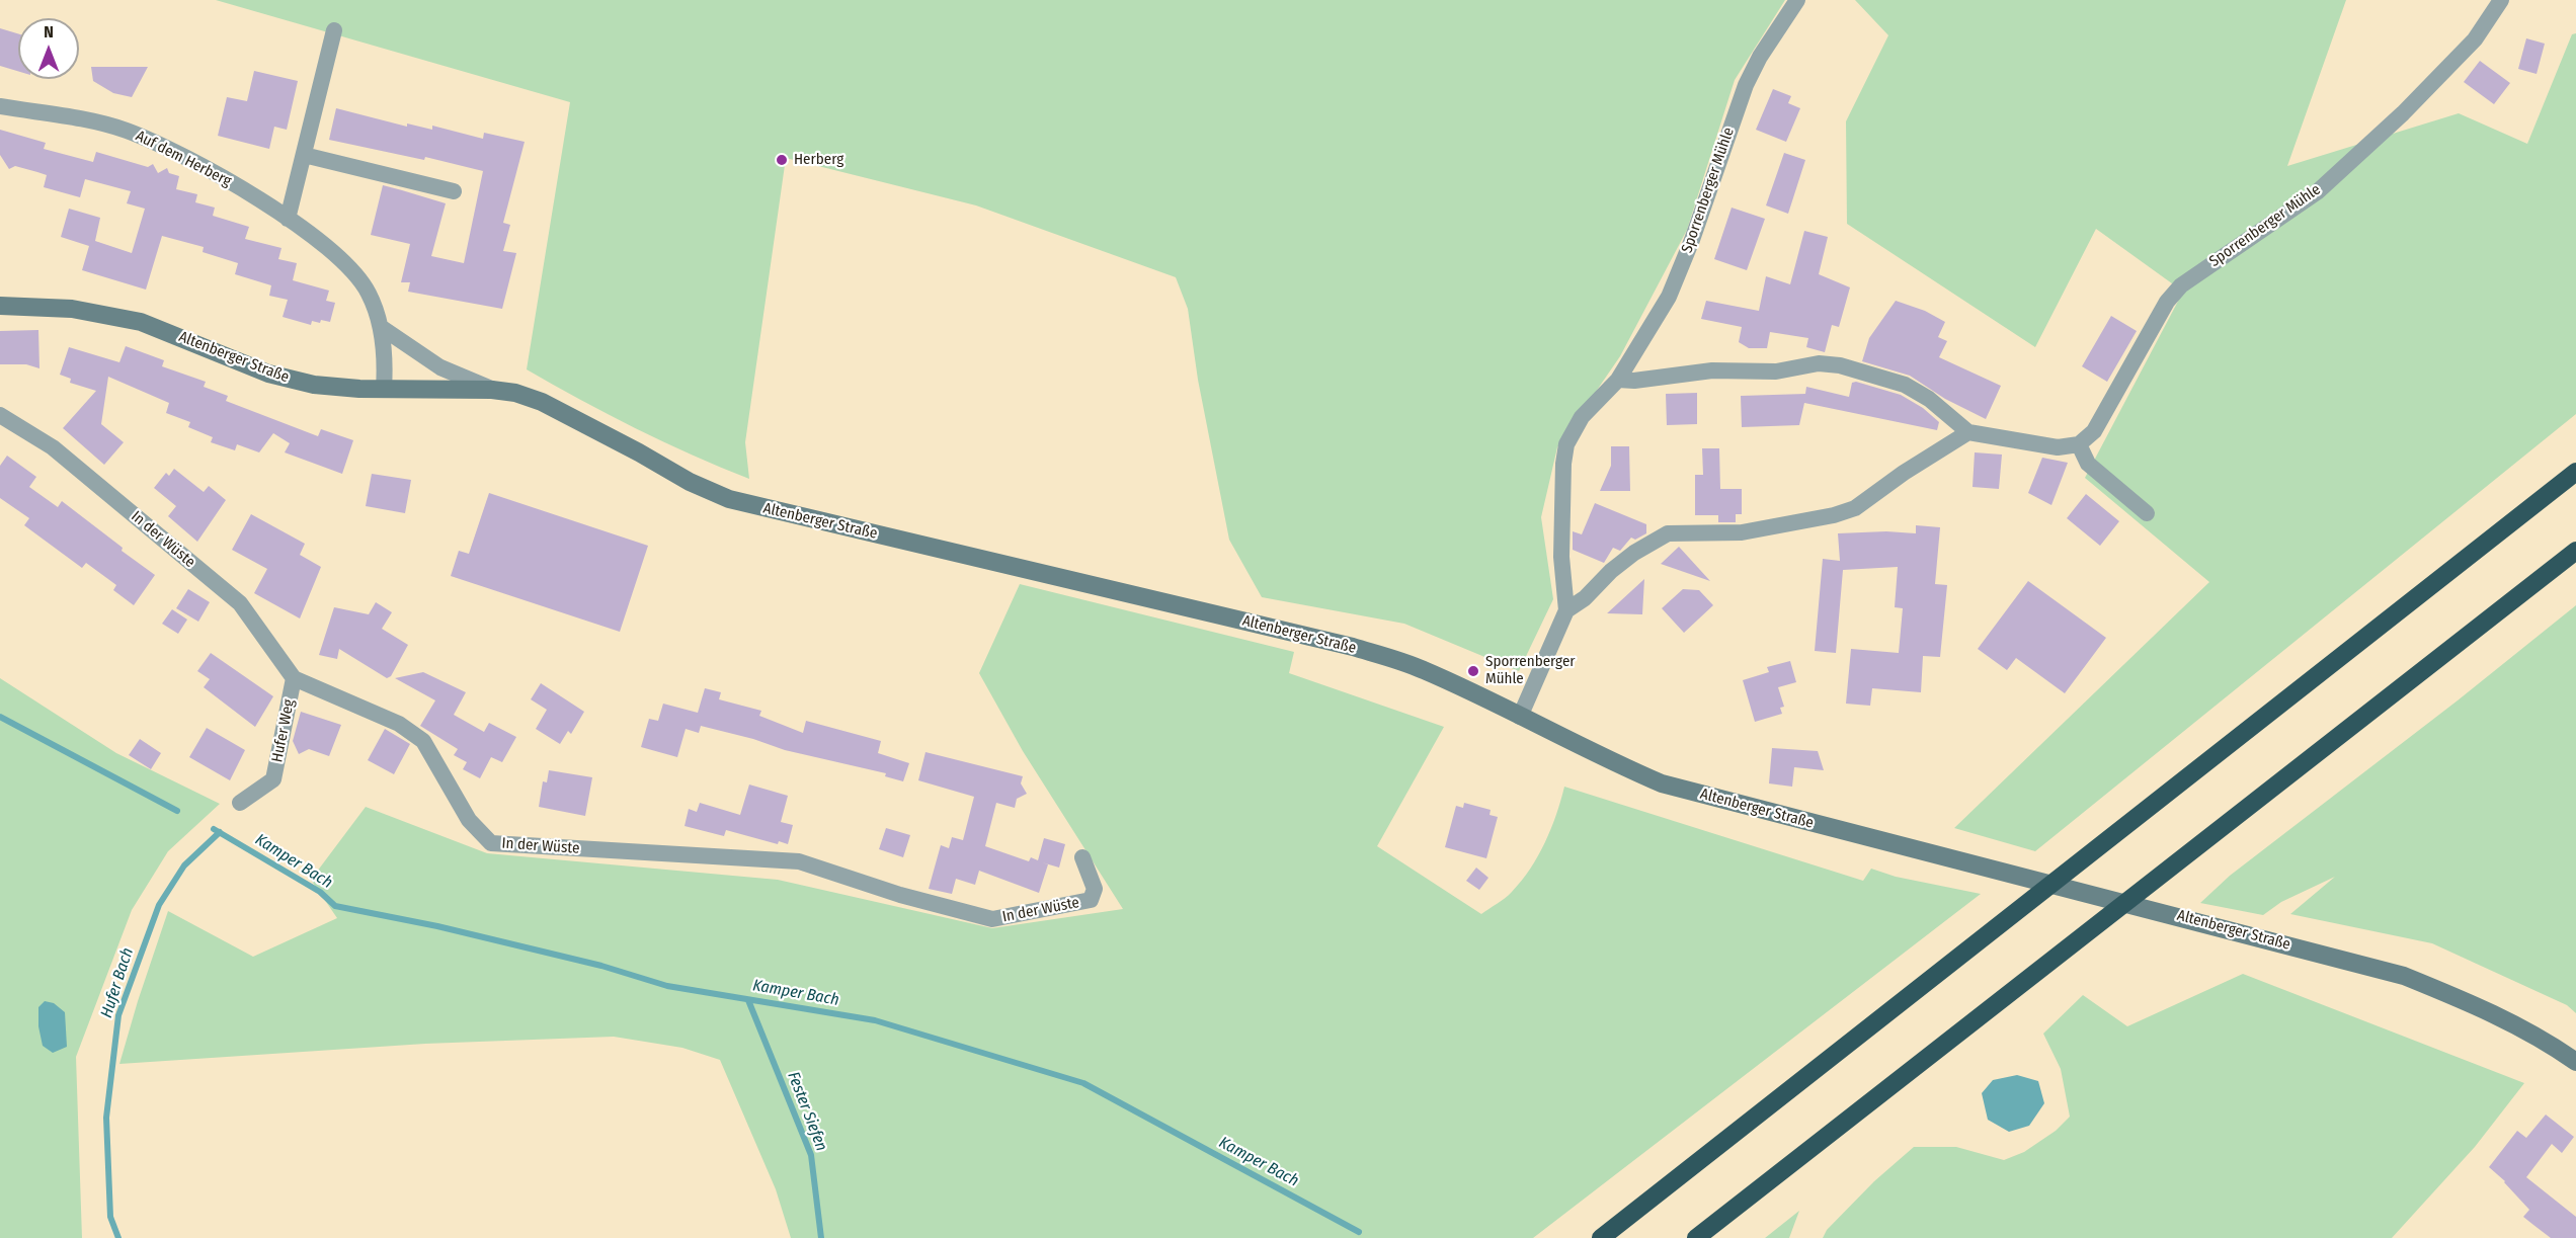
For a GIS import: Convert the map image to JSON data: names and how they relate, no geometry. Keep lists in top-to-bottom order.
{
  "streets": {
    "main road": ["Altenberger Straße"],
    "street": [
      "Auf dem Herberg",
      "Sporrenberger Mühle",
      "In der Wüste",
      "Hufer Weg"
    ]
  },
  "crossings": [
    ["Auf dem Herberg", "Altenberger Straße"],
    ["Sporrenberger Mühle", "Altenberger Straße"],
    ["In der Wüste", "Hufer Weg"]
  ],
  "water": ["Kamper Bach", "Hufer Bach", "Fester Siefen"],
  "places": ["Herberg", "Sporrenberger Mühle"],
  "north": "top"
}
